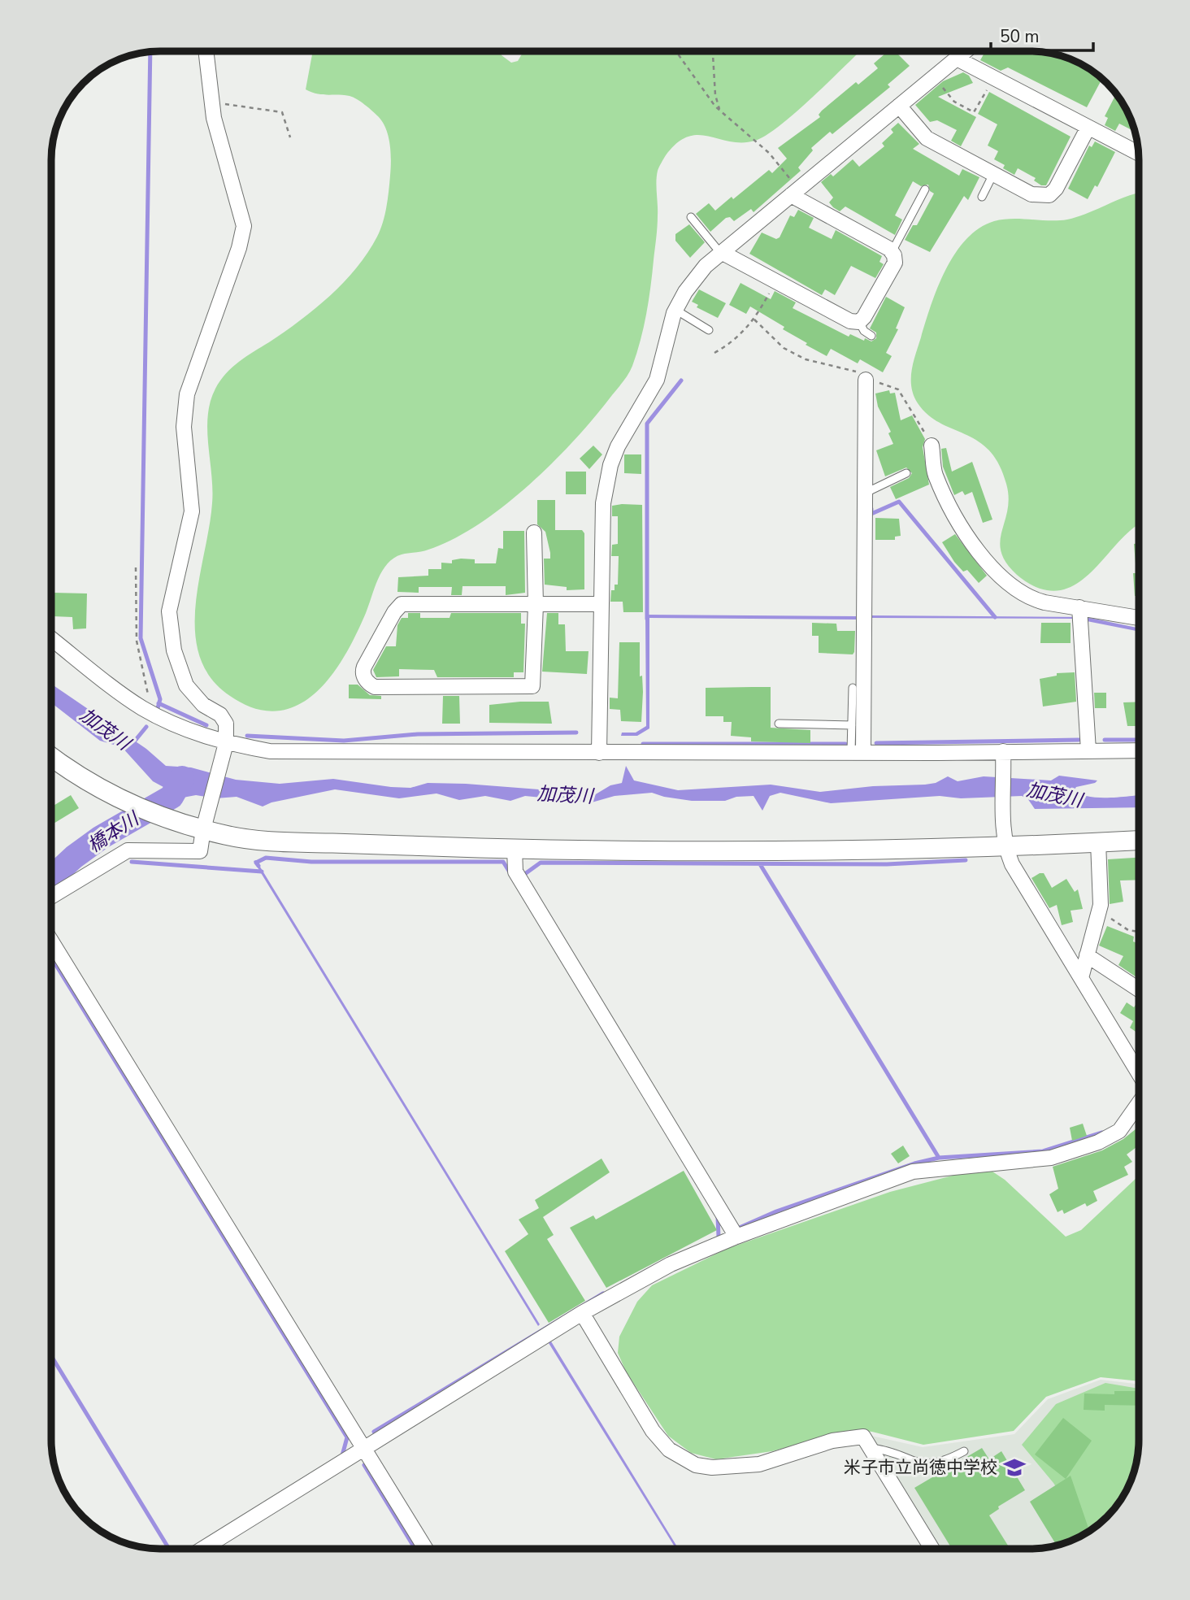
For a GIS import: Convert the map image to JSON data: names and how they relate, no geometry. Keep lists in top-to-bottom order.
{
  "water": ["加茂川", "橋本川"],
  "places": {
    "school or university": ["米子市立尚徳中学校"]
  },
  "scale_bar": "50 m"
}
